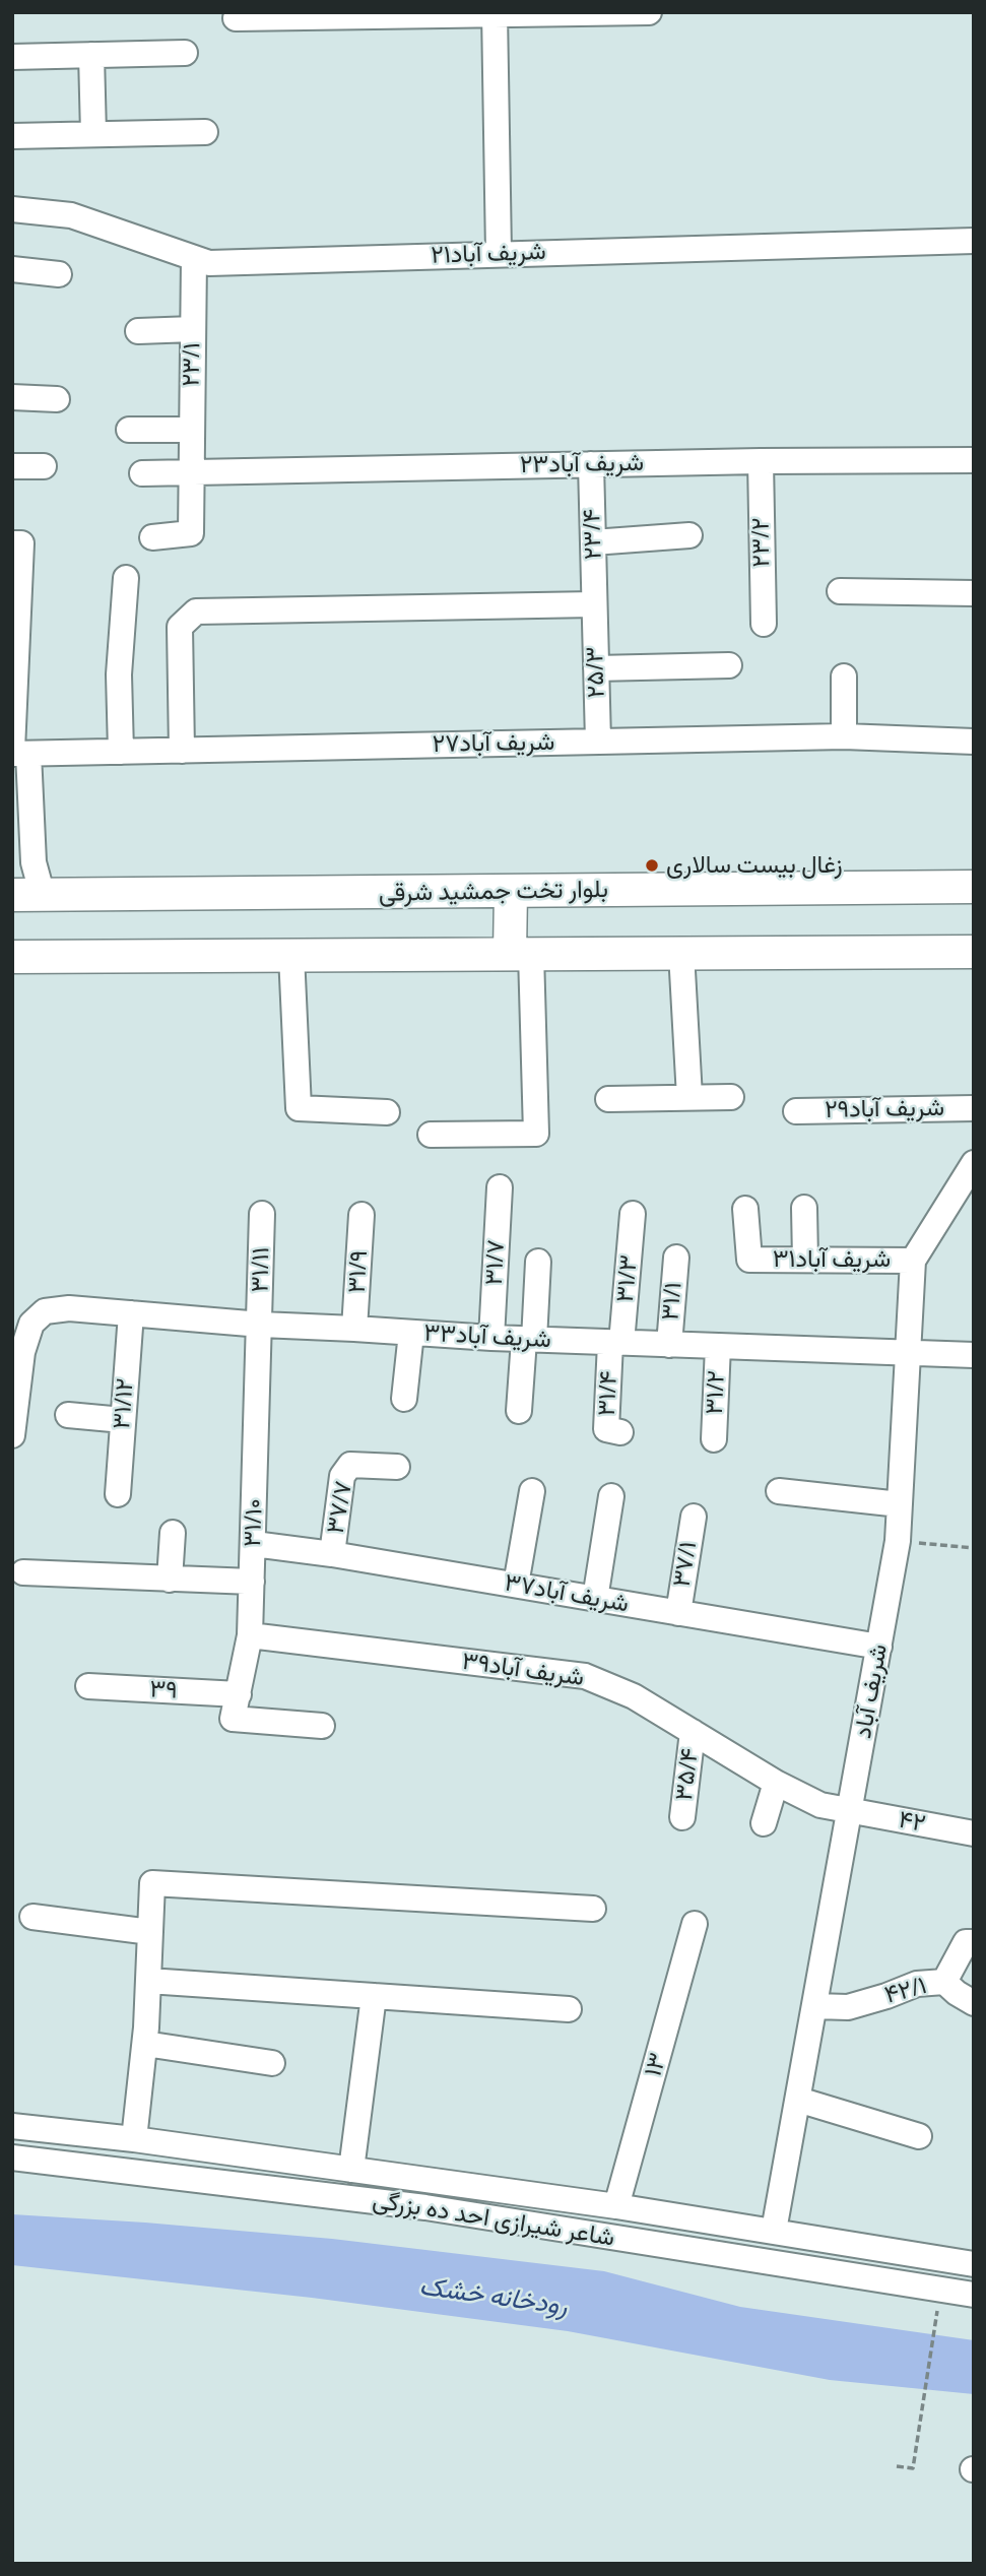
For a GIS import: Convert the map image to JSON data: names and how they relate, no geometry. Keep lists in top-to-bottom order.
{
  "streets": {
    "main road": ["بلوار تخت جمشید شرقی"],
    "street": [
      "شریف آباد۲۱",
      "۲۳/۱",
      "شریف آباد۲۳",
      "۲۳/۴",
      "۲۳/۲",
      "۲۵/۳",
      "شریف آباد۲۷",
      "شریف آباد۲۹",
      "شریف آباد۳۱",
      "۳۱/۷",
      "۳۱/۱۱",
      "۳۱/۹",
      "۳۱/۳",
      "۳۱/۱",
      "شریف آباد۳۳",
      "۳۱/۲",
      "۳۱/۴",
      "۳۱/۱۲",
      "۳۷/۷",
      "۳۱/۱۰",
      "۳۷/۱",
      "شریف آباد۳۷",
      "شریف آباد۳۹",
      "۳۹",
      "شریف آباد",
      "۳۵/۴",
      "۴۲",
      "۴۲/۱",
      "۱۳",
      "شاعر شیرازی احد ده بزرگی"
    ]
  },
  "crossings": [
    ["شریف آباد۲۱", "۲۳/۱"],
    ["۲۳/۱", "شریف آباد۲۳"],
    ["شریف آباد۲۳", "۲۳/۴"],
    ["شریف آباد۲۳", "۲۳/۲"],
    ["۲۳/۴", "۲۵/۳"],
    ["۲۵/۳", "شریف آباد۲۷"],
    ["شریف آباد۳۱", "شریف آباد"],
    ["۳۱/۷", "شریف آباد۳۳"],
    ["۳۱/۱۱", "شریف آباد۳۳"],
    ["۳۱/۱۱", "۳۱/۱۰"],
    ["۳۱/۹", "شریف آباد۳۳"],
    ["۳۱/۳", "شریف آباد۳۳"],
    ["۳۱/۳", "۳۱/۴"],
    ["۳۱/۱", "شریف آباد۳۳"],
    ["شریف آباد۳۳", "۳۱/۲"],
    ["شریف آباد۳۳", "۳۱/۴"],
    ["شریف آباد۳۳", "۳۱/۱۲"],
    ["شریف آباد۳۳", "۳۱/۱۰"],
    ["شریف آباد۳۳", "شریف آباد"],
    ["۳۷/۷", "شریف آباد۳۷"],
    ["۳۱/۱۰", "شریف آباد۳۷"],
    ["۳۱/۱۰", "شریف آباد۳۹"],
    ["۳۱/۱۰", "۳۹"],
    ["۳۷/۱", "شریف آباد۳۷"],
    ["شریف آباد۳۷", "شریف آباد"],
    ["شریف آباد۳۹", "شریف آباد"],
    ["شریف آباد۳۹", "۳۵/۴"],
    ["شریف آباد۳۹", "۴۲"],
    ["شریف آباد", "۴۲"],
    ["شریف آباد", "۴۲/۱"]
  ],
  "water": ["رودخانه خشک"],
  "places": ["زغال بیست سالاری"]
}
